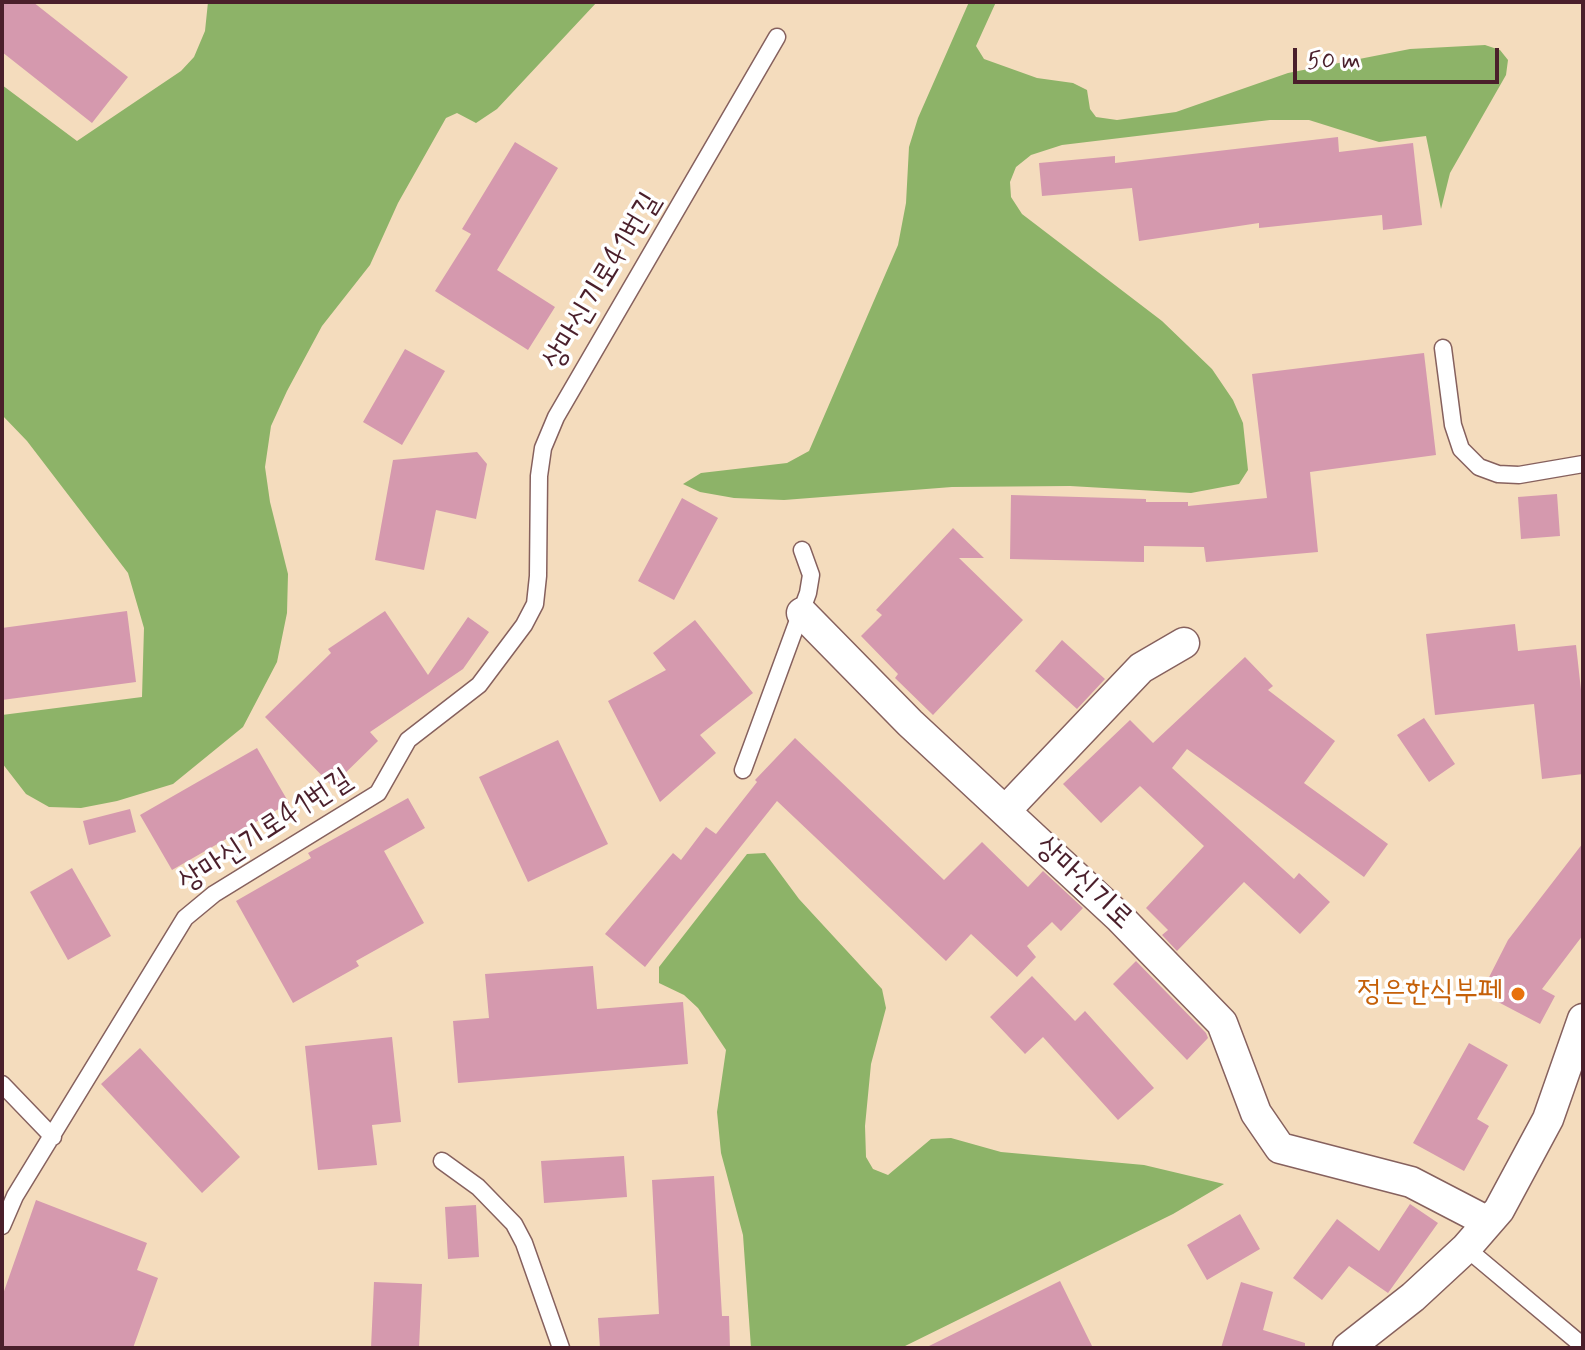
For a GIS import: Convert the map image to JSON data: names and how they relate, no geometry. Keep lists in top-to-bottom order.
{
  "streets": {
    "street": ["상마신기로"],
    "lane": ["상마신기로41번길"]
  },
  "places": ["정은한식부페"],
  "scale_bar": "50 m"
}
